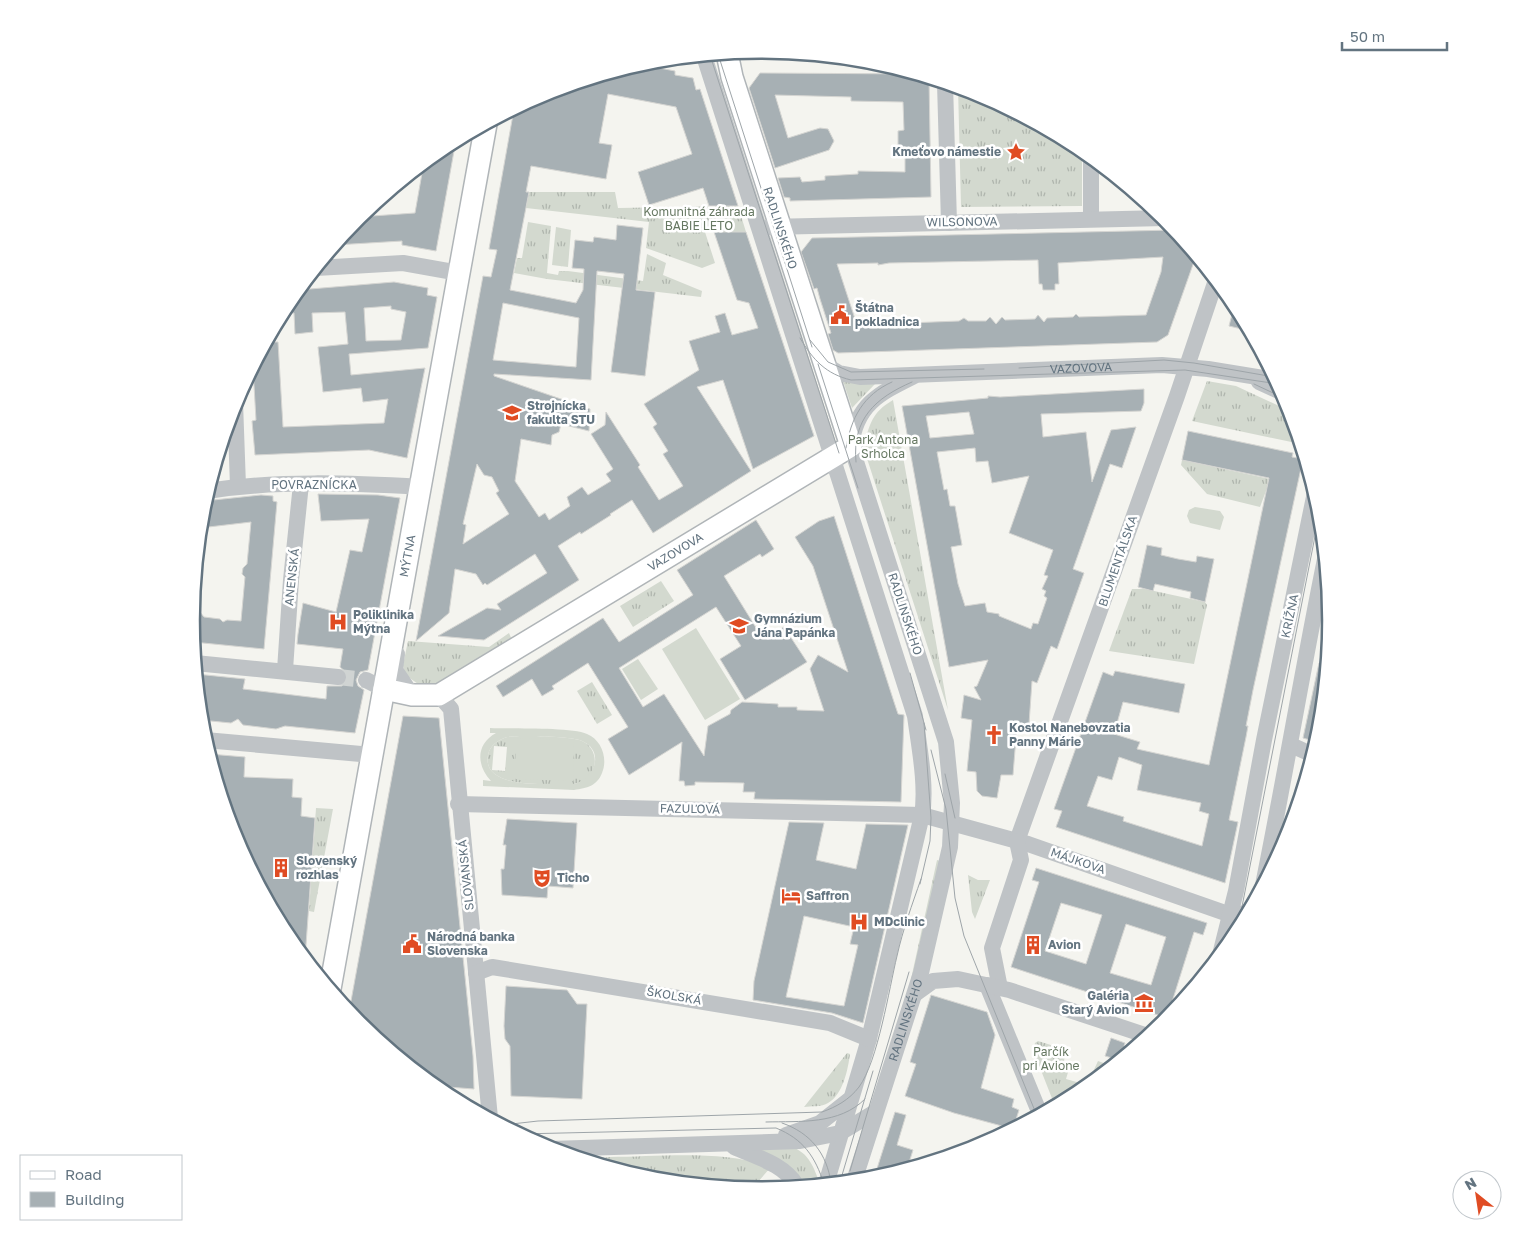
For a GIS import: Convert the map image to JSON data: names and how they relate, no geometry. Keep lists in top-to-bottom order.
{
  "streets": {
    "main road": ["RADLINSKÉHO", "VAZOVOVA", "MÝTNA"],
    "street": [
      "WILSONOVA",
      "POVRAZNÍCKA",
      "BLUMENTÁLSKA",
      "ANENSKÁ",
      "KRÍŽNA",
      "FAZUĽOVÁ",
      "MÁJKOVA",
      "SLOVANSKÁ",
      "ŠKOLSKÁ"
    ]
  },
  "crossings": [
    ["WILSONOVA", "RADLINSKÉHO"],
    ["RADLINSKÉHO", "VAZOVOVA"],
    ["RADLINSKÉHO", "FAZUĽOVÁ"],
    ["RADLINSKÉHO", "MÁJKOVA"],
    ["RADLINSKÉHO", "ŠKOLSKÁ"],
    ["VAZOVOVA", "BLUMENTÁLSKA"],
    ["VAZOVOVA", "SLOVANSKÁ"],
    ["POVRAZNÍCKA", "MÝTNA"],
    ["POVRAZNÍCKA", "ANENSKÁ"],
    ["BLUMENTÁLSKA", "MÁJKOVA"],
    ["KRÍŽNA", "MÁJKOVA"],
    ["FAZUĽOVÁ", "MÁJKOVA"],
    ["FAZUĽOVÁ", "SLOVANSKÁ"],
    ["SLOVANSKÁ", "ŠKOLSKÁ"]
  ],
  "parks": ["Komunitná záhrada BABIE LETO", "Park Antona Srholca", "Parčík pri Avione"],
  "places": {
    "place": ["Kmeťovo námestie"],
    "public building": ["Štátna pokladnica", "Národná banka Slovenska"],
    "school or university": ["Strojnícka fakulta STU", "Gymnázium Jána Papánka"],
    "hospital": ["Poliklinika Mýtna", "MDclinic"],
    "church": ["Kostol Nanebovzatia Panny Márie"],
    "building": ["Slovenský rozhlas", "Avion"],
    "theatre": ["Ticho"],
    "hotel": ["Saffron"],
    "museum": ["Galéria Starý Avion"]
  },
  "legend": ["Road", "Building"],
  "scale_bar": "50 m",
  "north": "top left"
}
